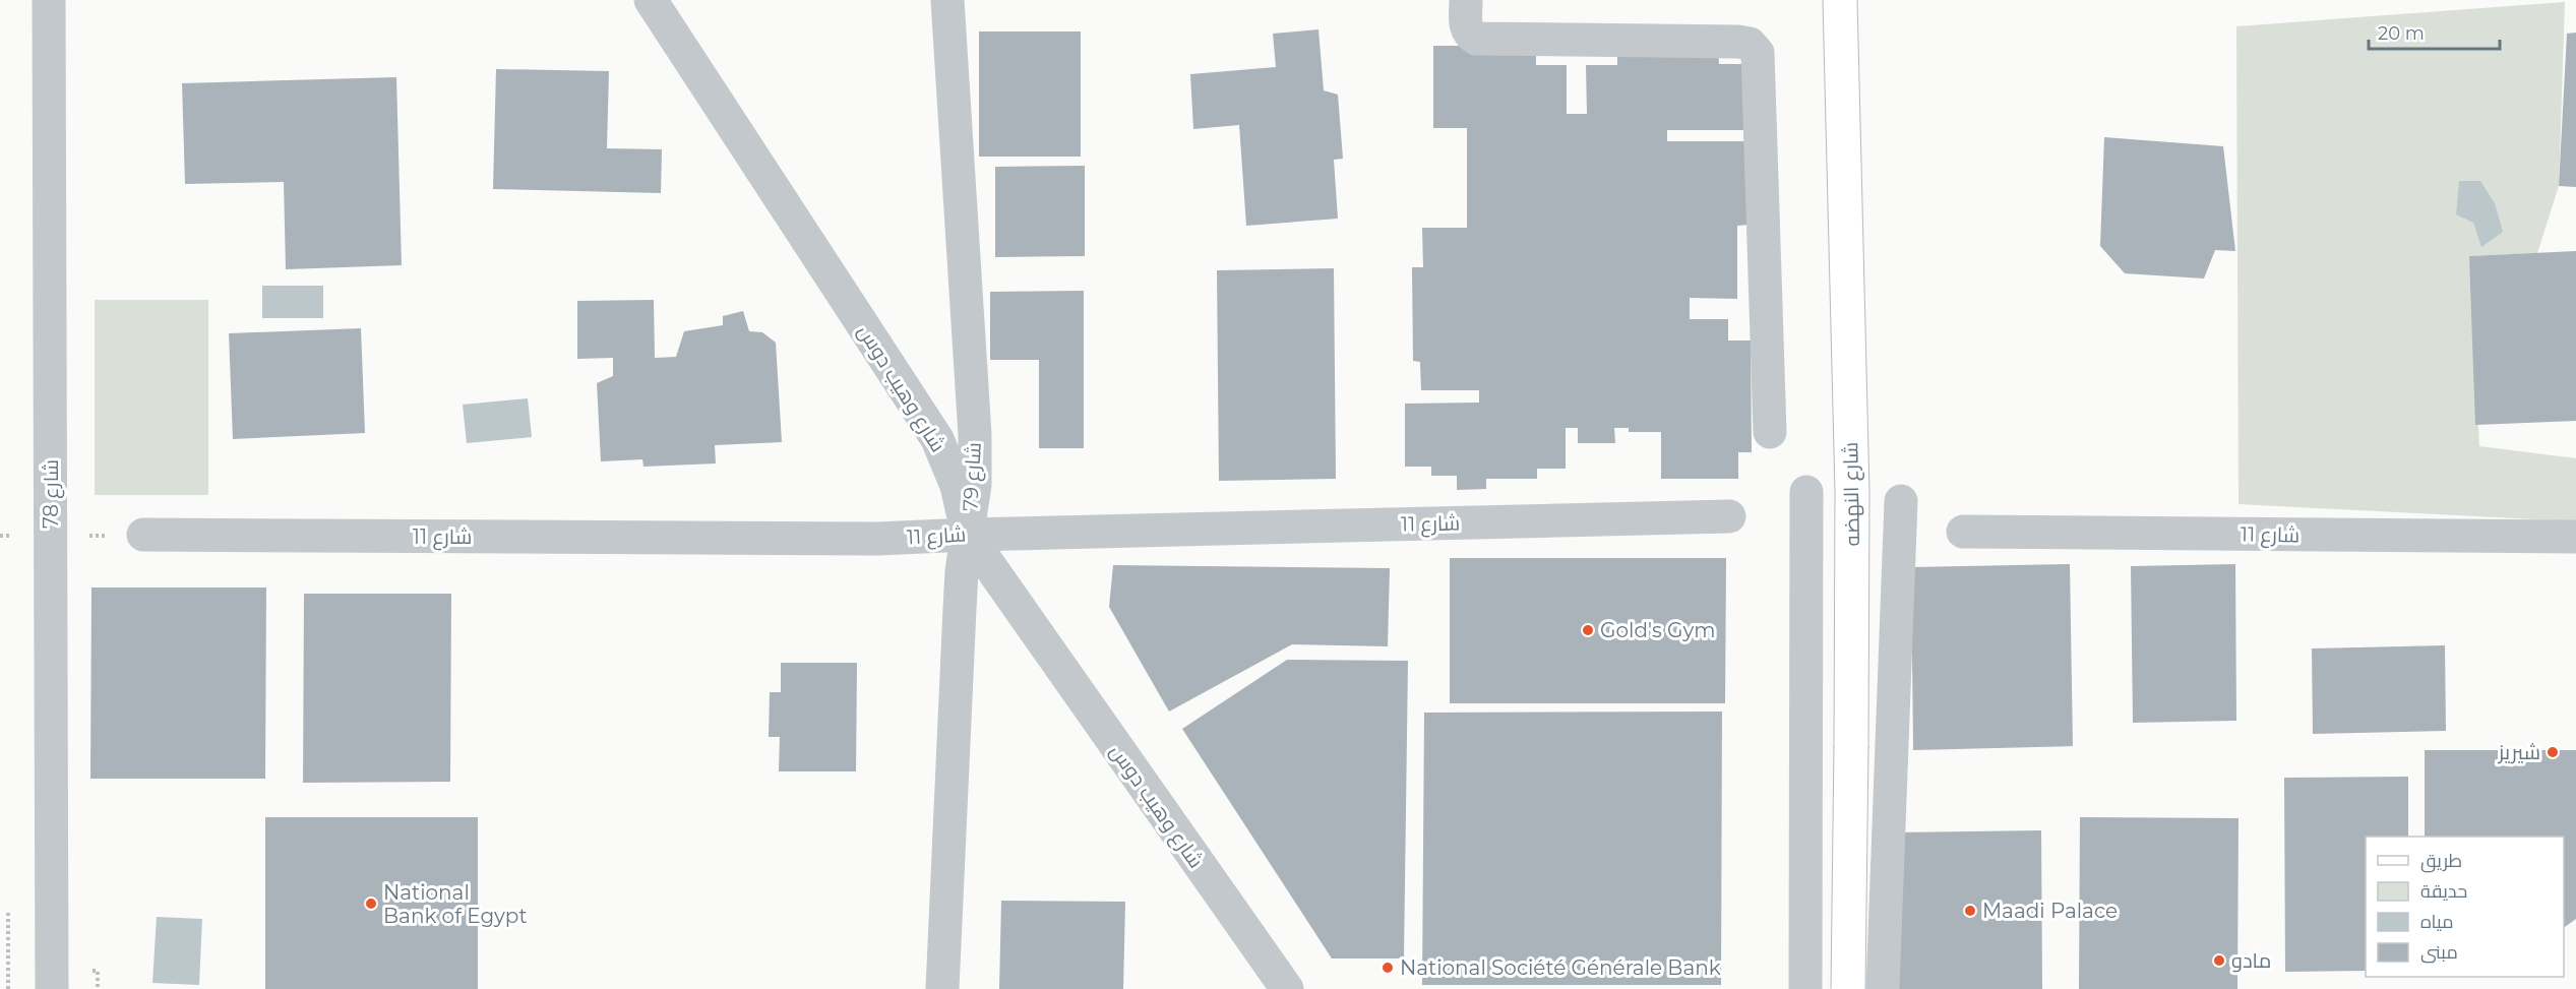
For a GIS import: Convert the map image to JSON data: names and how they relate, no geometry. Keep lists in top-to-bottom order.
{
  "streets": {
    "main road": ["شارع النهضه"],
    "street": [
      "شارع وهيب دوس",
      "شارع 79",
      "شارع 78",
      "شارع 11"
    ]
  },
  "crossings": [
    ["شارع وهيب دوس", "شارع 79"],
    ["شارع وهيب دوس", "شارع 11"],
    ["شارع 79", "شارع 11"]
  ],
  "places": [
    "Gold's Gym",
    "شيريز",
    "National Bank of Egypt",
    "Maadi Palace",
    "مادو",
    "National Société Générale Bank"
  ],
  "legend": [
    "طريق",
    "حديقة",
    "مياه",
    "مبنى"
  ],
  "scale_bar": "20 m"
}
